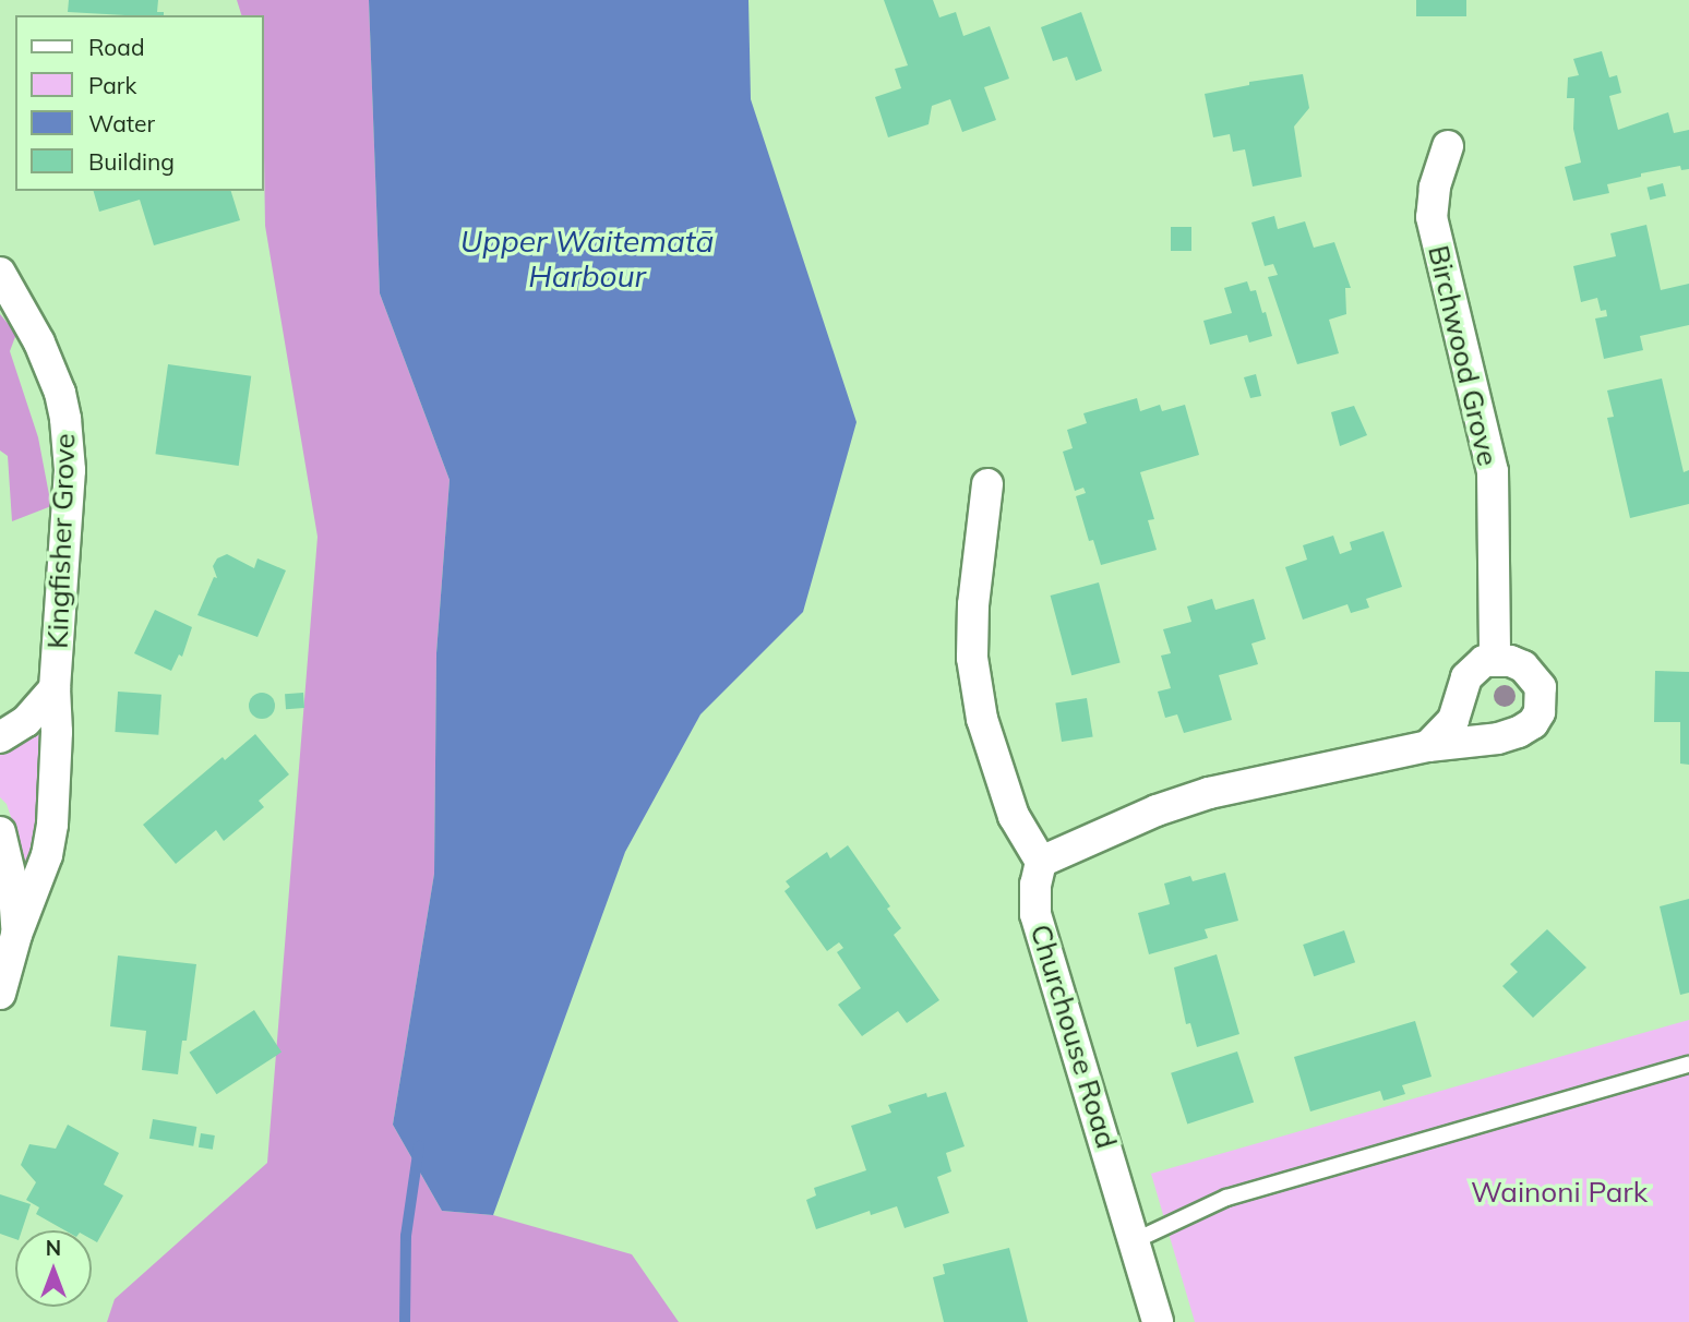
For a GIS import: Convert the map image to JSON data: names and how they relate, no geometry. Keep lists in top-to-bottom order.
{
  "streets": {
    "street": ["Birchwood Grove", "Kingfisher Grove", "Churchouse Road"]
  },
  "water": ["Upper Waitematā Harbour"],
  "parks": ["Wainoni Park"],
  "legend": [
    "Road",
    "Park",
    "Water",
    "Building"
  ],
  "north": "top"
}
